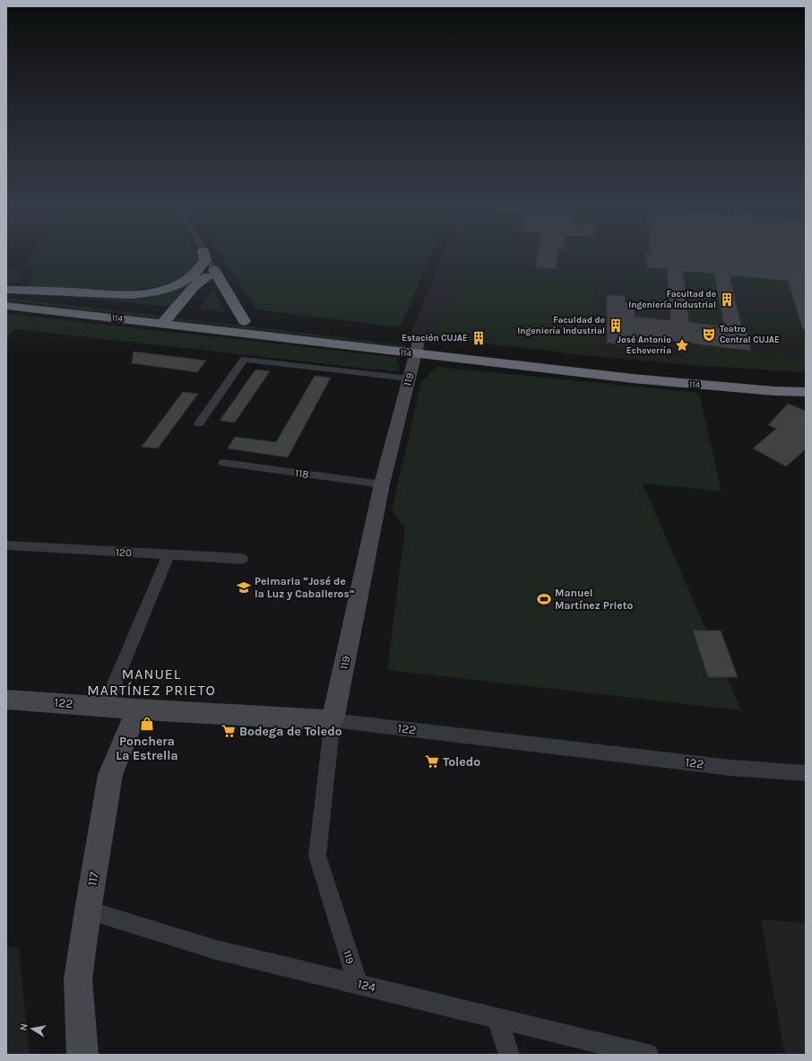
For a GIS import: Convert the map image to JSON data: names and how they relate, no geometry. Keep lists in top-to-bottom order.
{
  "streets": {
    "highway": ["114"],
    "street": [
      "119",
      "118",
      "120",
      "122",
      "117",
      "124"
    ]
  },
  "crossings": [
    ["114", "119"],
    ["119", "118"],
    ["119", "122"],
    ["119", "124"],
    ["122", "117"],
    ["117", "124"]
  ],
  "districts": ["MANUEL MARTÍNEZ PRIETO"],
  "places": {
    "building": ["Facultad de Ingeniería Industrial", "Faculdad de Ingeniería Industrial", "Estación CUJAE"],
    "theatre": ["Teatro Central CUJAE"],
    "place": ["José Antonio Echeverría"],
    "school or university": ["Peimaria “José de la Luz y Caballeros”"],
    "sports": ["Manuel Martínez Prieto"],
    "shop": ["Ponchera La Estrella"],
    "supermarket": ["Bodega de Toledo", "Toledo"]
  },
  "north": "left"
}
